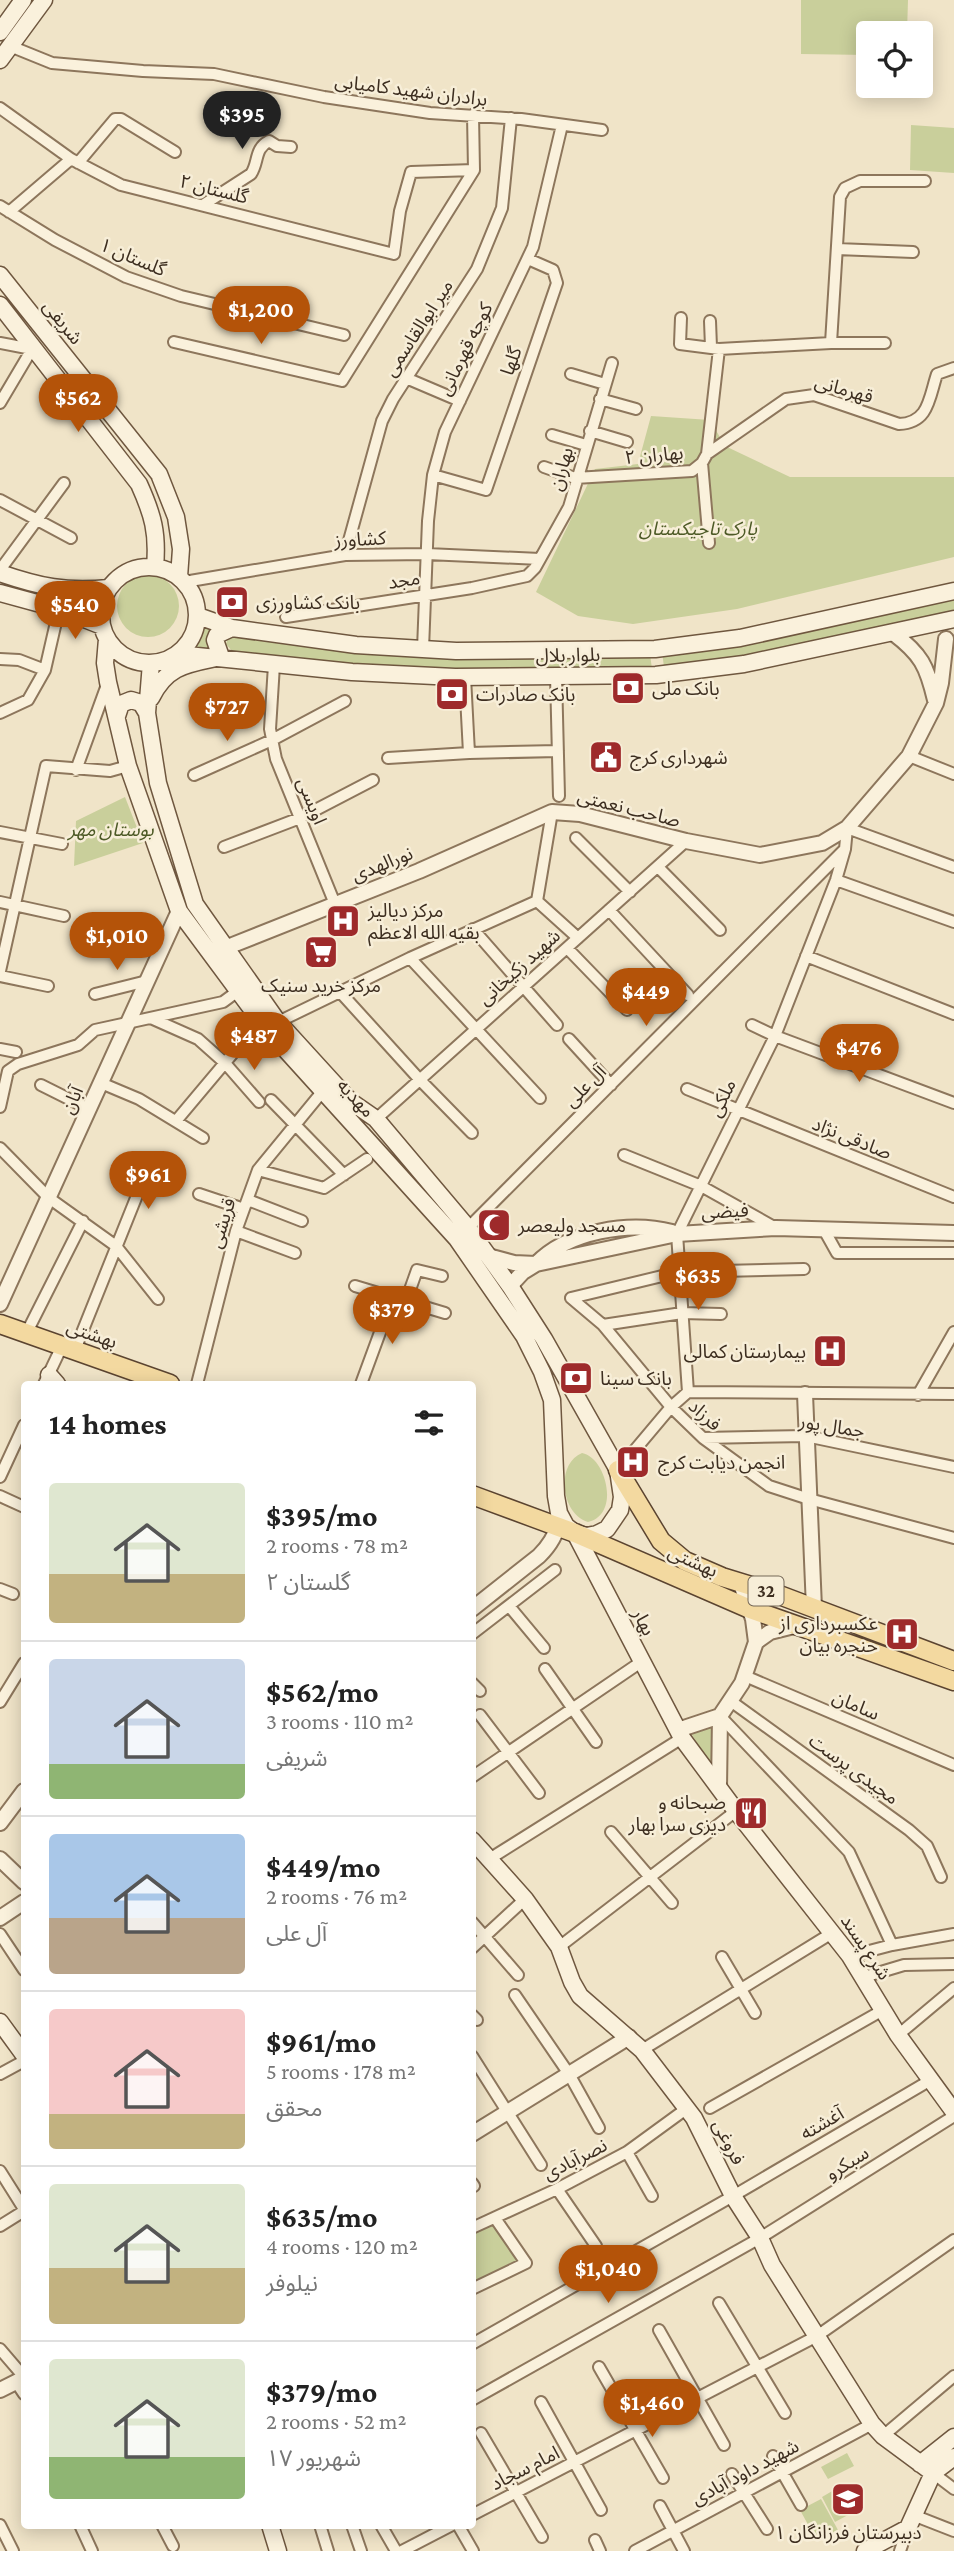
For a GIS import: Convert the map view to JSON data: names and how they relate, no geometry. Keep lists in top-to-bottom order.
{
  "streets": {
    "main road": [
      "شریفی",
      "بلوار بلال",
      "مهدیه",
      "بهشتی",
      "بهشتى",
      "32",
      "بهار",
      "شرع پسند",
      "فروغی"
    ],
    "street": [
      "برادران شهید کامیابی",
      "گلستان ۲",
      "گلستان ۱",
      "میر ابوالقاسمی",
      "کوچه قهرمانی",
      "گلها",
      "قهرمانی",
      "بهاران ۲",
      "بهاران",
      "کشاورز",
      "مجد",
      "اویسی",
      "صاحب نعمتی",
      "نورالهدی",
      "شهید زکیخانی",
      "آل علی",
      "ملکی",
      "آبان",
      "صادقی نژاد",
      "فیضی",
      "قریشی",
      "فرزاد",
      "جمال پور",
      "سامان",
      "مجیدی پرست",
      "آغشته",
      "نصرآبادی",
      "سبکرو",
      "امام سجاد",
      "شهید داود آبادی"
    ]
  },
  "crossings": [
    ["برادران شهید کامیابی", "میر ابوالقاسمی"],
    ["برادران شهید کامیابی", "کوچه قهرمانی"],
    ["شریفی", "کشاورز"],
    ["شریفی", "بلوار بلال"],
    ["شریفی", "مهدیه"],
    ["میر ابوالقاسمی", "کشاورز"],
    ["کوچه قهرمانی", "گلها"],
    ["کوچه قهرمانی", "کشاورز"],
    ["کوچه قهرمانی", "مجد"],
    ["قهرمانی", "بهاران ۲"],
    ["بهاران ۲", "بهاران"],
    ["بهاران", "کشاورز"],
    ["بهاران", "مجد"],
    ["کشاورز", "بلوار بلال"],
    ["کشاورز", "مهدیه"],
    ["بلوار بلال", "اویسی"],
    ["بلوار بلال", "مهدیه"],
    ["اویسی", "نورالهدی"],
    ["صاحب نعمتی", "نورالهدی"],
    ["صاحب نعمتی", "شهید زکیخانی"],
    ["صاحب نعمتی", "ملکی"],
    ["نورالهدی", "مهدیه"],
    ["شهید زکیخانی", "مهدیه"],
    ["آل علی", "مهدیه"],
    ["آل علی", "ملکی"],
    ["مهدیه", "آبان"],
    ["مهدیه", "قریشی"],
    ["مهدیه", "بهشتى"],
    ["مهدیه", "بهار"],
    ["ملکی", "صادقی نژاد"],
    ["ملکی", "فیضی"],
    ["فرزاد", "جمال پور"],
    ["بهشتى", "بهار"],
    ["بهار", "شرع پسند"],
    ["شرع پسند", "آغشته"],
    ["شرع پسند", "سبکرو"],
    ["آغشته", "فروغی"],
    ["فروغی", "نصرآبادی"],
    ["فروغی", "سبکرو"],
    ["فروغی", "امام سجاد"],
    ["فروغی", "شهید داود آبادی"]
  ],
  "parks": ["پارک تاجیکستان", "بوستان مهر"],
  "places": {
    "bank": [
      "بانک کشاورزی",
      "بانک ملی",
      "بانک صادرات",
      "بانک سینا"
    ],
    "public building": ["شهرداری کرج"],
    "hospital": [
      "مرکز دیالیز بقیه الله الاعظم",
      "بیمارستان کمالی",
      "انجمن دیابت کرج",
      "عکسبرداری از حنجره بیان"
    ],
    "supermarket": ["مرکز خرید سنیک"],
    "mosque": ["مسجد ولیعصر"],
    "restaurant": ["صبحانه و دیزی سرا بهار"],
    "school or university": ["دبیرستان فرزانگان ۱"]
  },
  "page": {
    "price": [
      "$395",
      "$1,200",
      "$562",
      "$540",
      "$727",
      "$1,010",
      "$449",
      "$487",
      "$476",
      "$961",
      "$635",
      "$379",
      "$1,040",
      "$1,460"
    ],
    "heading": "14 homes",
    "list": [
      {
        "name": "$395/mo",
        "note": "2 rooms · 78 m² · گلستان ۲"
      },
      {
        "name": "$562/mo",
        "note": "3 rooms · 110 m² · شریفی"
      },
      {
        "name": "$449/mo",
        "note": "2 rooms · 76 m² · آل علی"
      },
      {
        "name": "$961/mo",
        "note": "5 rooms · 178 m² · محقق"
      },
      {
        "name": "$635/mo",
        "note": "4 rooms · 120 m² · نیلوفر"
      },
      {
        "name": "$379/mo",
        "note": "2 rooms · 52 m² · ۱۷ شهریور"
      }
    ]
  }
}
